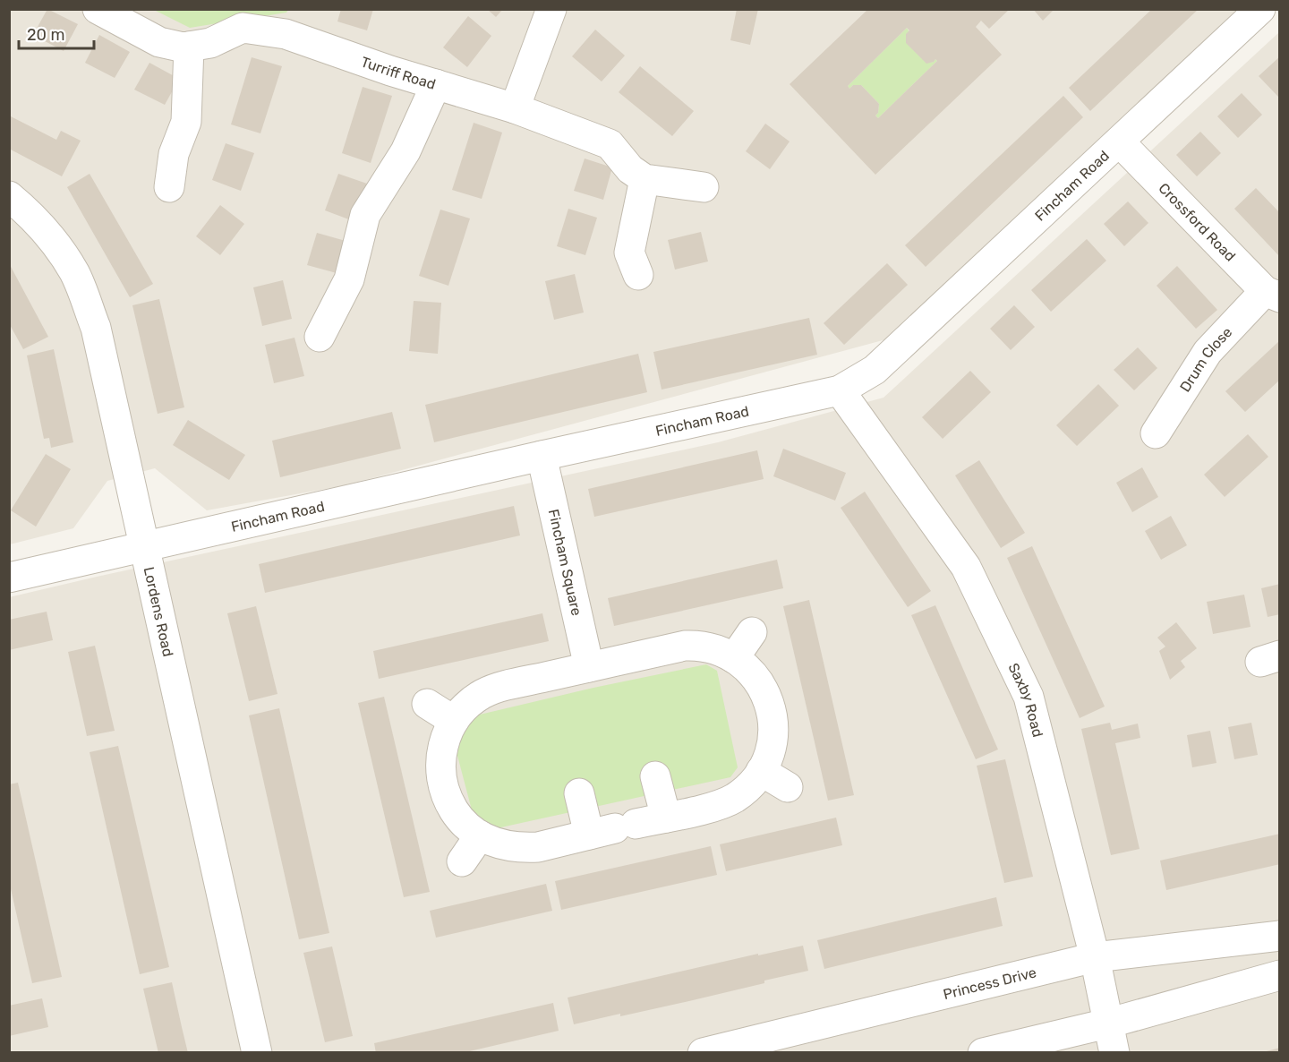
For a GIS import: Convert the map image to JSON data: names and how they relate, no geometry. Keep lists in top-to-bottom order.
{
  "streets": {
    "street": [
      "Turriff Road",
      "Fincham Road",
      "Crossford Road",
      "Drum Close",
      "Fincham Square",
      "Lordens Road",
      "Saxby Road",
      "Princess Drive"
    ]
  },
  "crossings": [
    ["Fincham Road", "Crossford Road"],
    ["Fincham Road", "Fincham Square"],
    ["Fincham Road", "Lordens Road"],
    ["Fincham Road", "Saxby Road"],
    ["Crossford Road", "Drum Close"],
    ["Saxby Road", "Princess Drive"]
  ],
  "scale_bar": "20 m"
}
